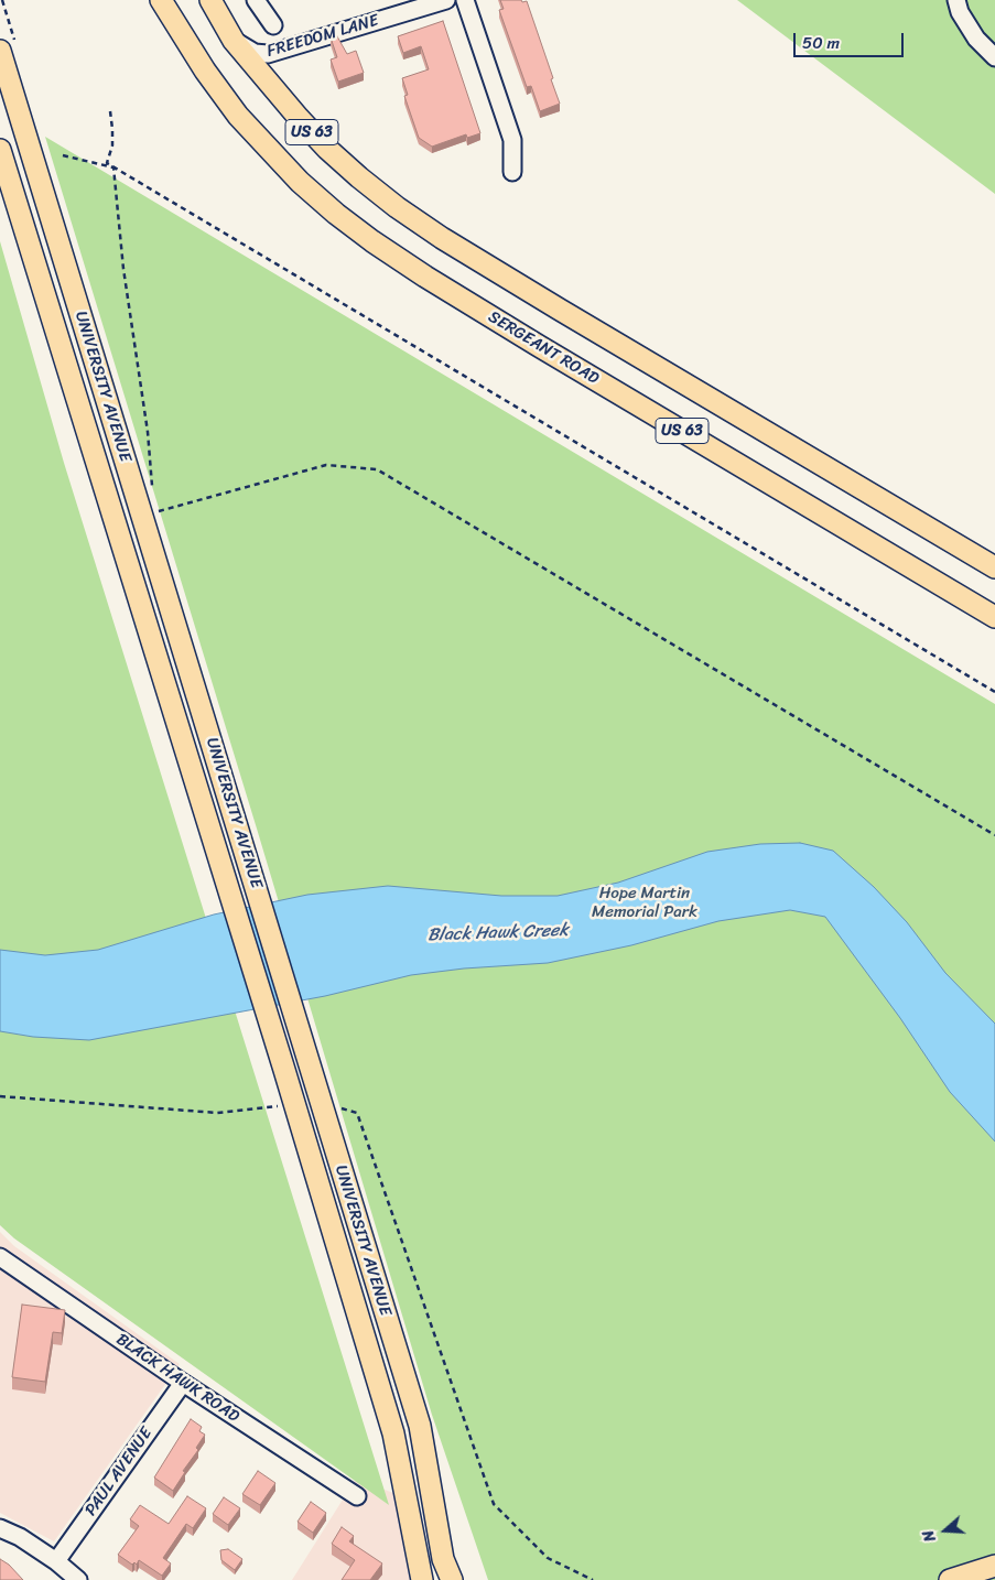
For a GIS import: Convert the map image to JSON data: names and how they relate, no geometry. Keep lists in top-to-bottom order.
{
  "streets": {
    "main road": ["US 63", "SERGEANT ROAD", "UNIVERSITY AVENUE"],
    "street": ["FREEDOM LANE", "BLACK HAWK ROAD", "PAUL AVENUE"]
  },
  "crossings": [
    ["FREEDOM LANE", "US 63"],
    ["BLACK HAWK ROAD", "PAUL AVENUE"]
  ],
  "water": ["Black Hawk Creek"],
  "parks": ["Hope Martin Memorial Park"],
  "scale_bar": "50 m",
  "north": "left"
}
